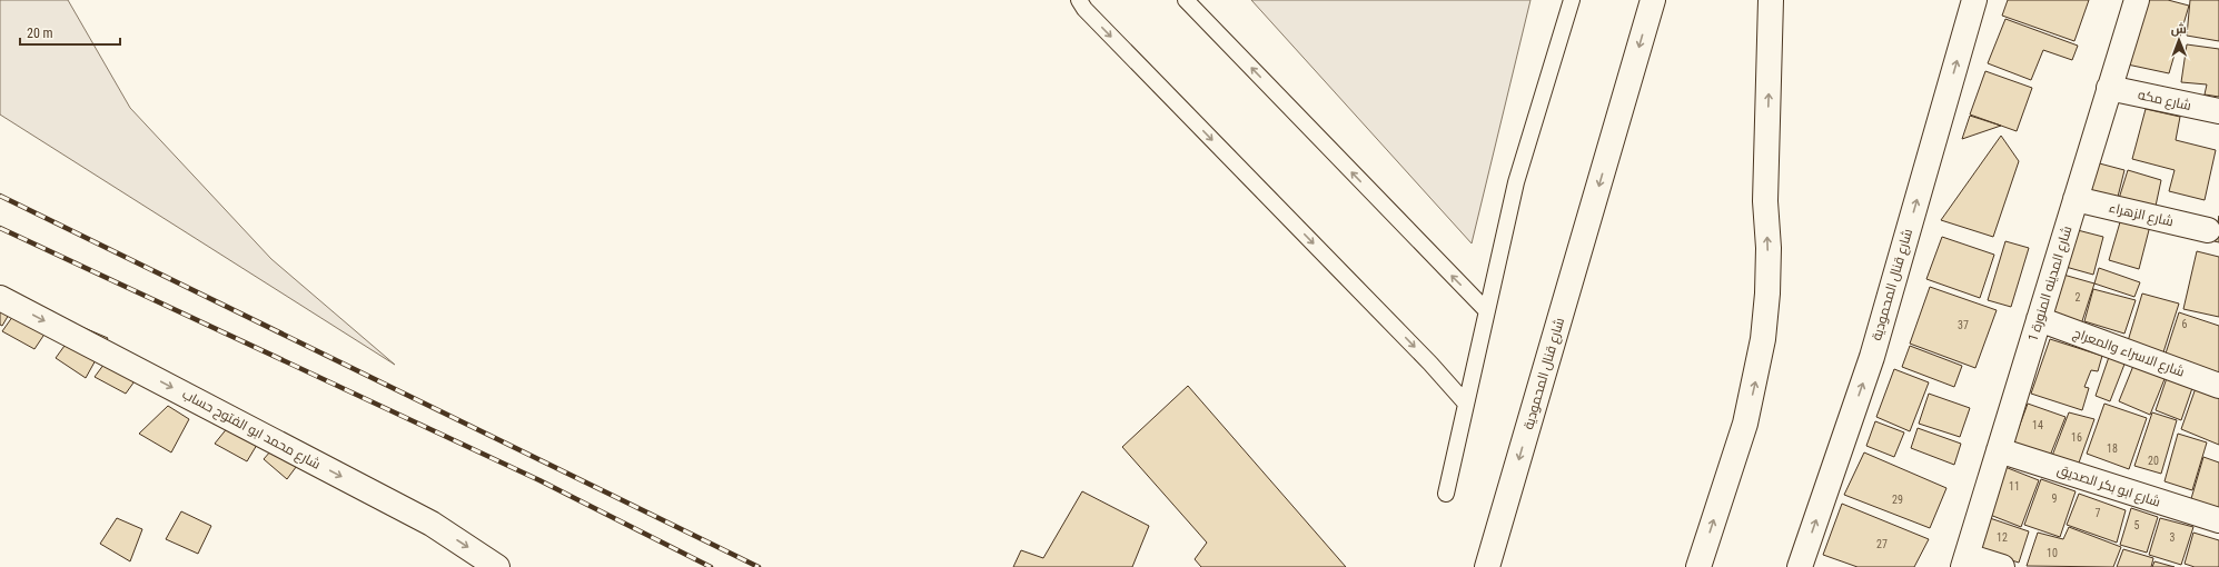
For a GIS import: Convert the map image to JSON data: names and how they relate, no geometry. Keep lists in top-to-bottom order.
{
  "streets": {
    "street": [
      "شارع مكه",
      "شارع الزهراء",
      "شارع المدينه المنورة 1",
      "شارع قنال المحمودية",
      "شارع الاسراء والمعراج",
      "شارع محمد ابو الفتوح حساب",
      "شارع ابو بكر الصديق"
    ]
  },
  "crossings": [
    ["شارع مكه", "شارع المدينه المنورة 1"],
    ["شارع الزهراء", "شارع المدينه المنورة 1"],
    ["شارع المدينه المنورة 1", "شارع الاسراء والمعراج"],
    ["شارع المدينه المنورة 1", "شارع ابو بكر الصديق"]
  ],
  "one_way": ["شارع محمد ابو الفتوح حساب"],
  "house_numbers": [
    "2",
    "6",
    "37",
    "14",
    "16",
    "18",
    "20",
    "11",
    "9",
    "29",
    "7",
    "5",
    "12",
    "3",
    "27",
    "10"
  ],
  "scale_bar": "20 m",
  "north": "top"
}
